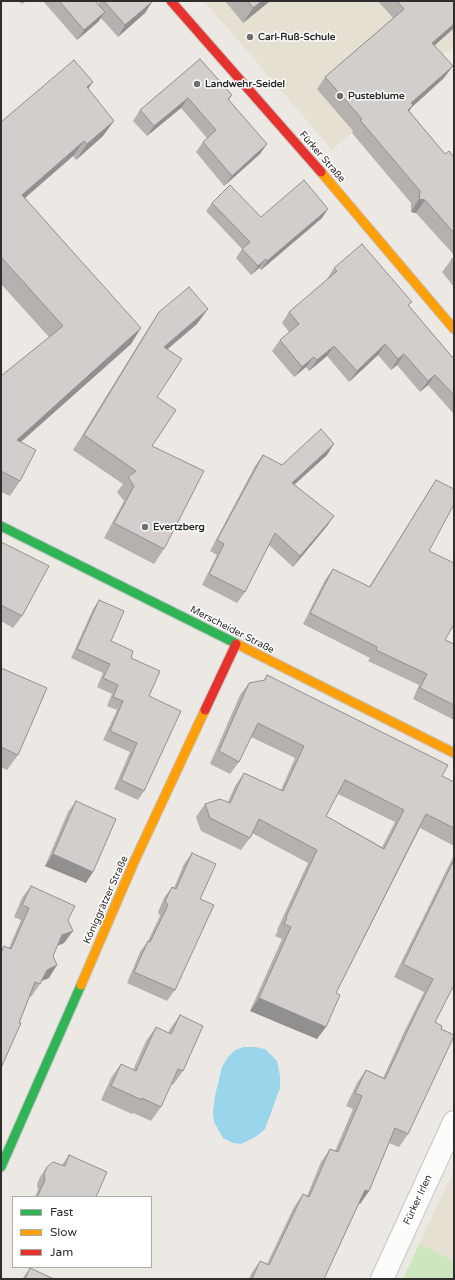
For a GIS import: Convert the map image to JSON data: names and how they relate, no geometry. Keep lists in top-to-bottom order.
{
  "streets": {
    "street": [
      "Fürker Straße",
      "Merscheider Straße",
      "Königgrätzer Straße",
      "Fürker Irlen"
    ]
  },
  "crossings": [
    ["Merscheider Straße", "Königgrätzer Straße"]
  ],
  "places": [
    "Carl-Ruß-Schule",
    "Landwehr-Seidel",
    "Pusteblume",
    "Evertzberg"
  ],
  "legend": ["Fast", "Slow", "Jam"]
}
